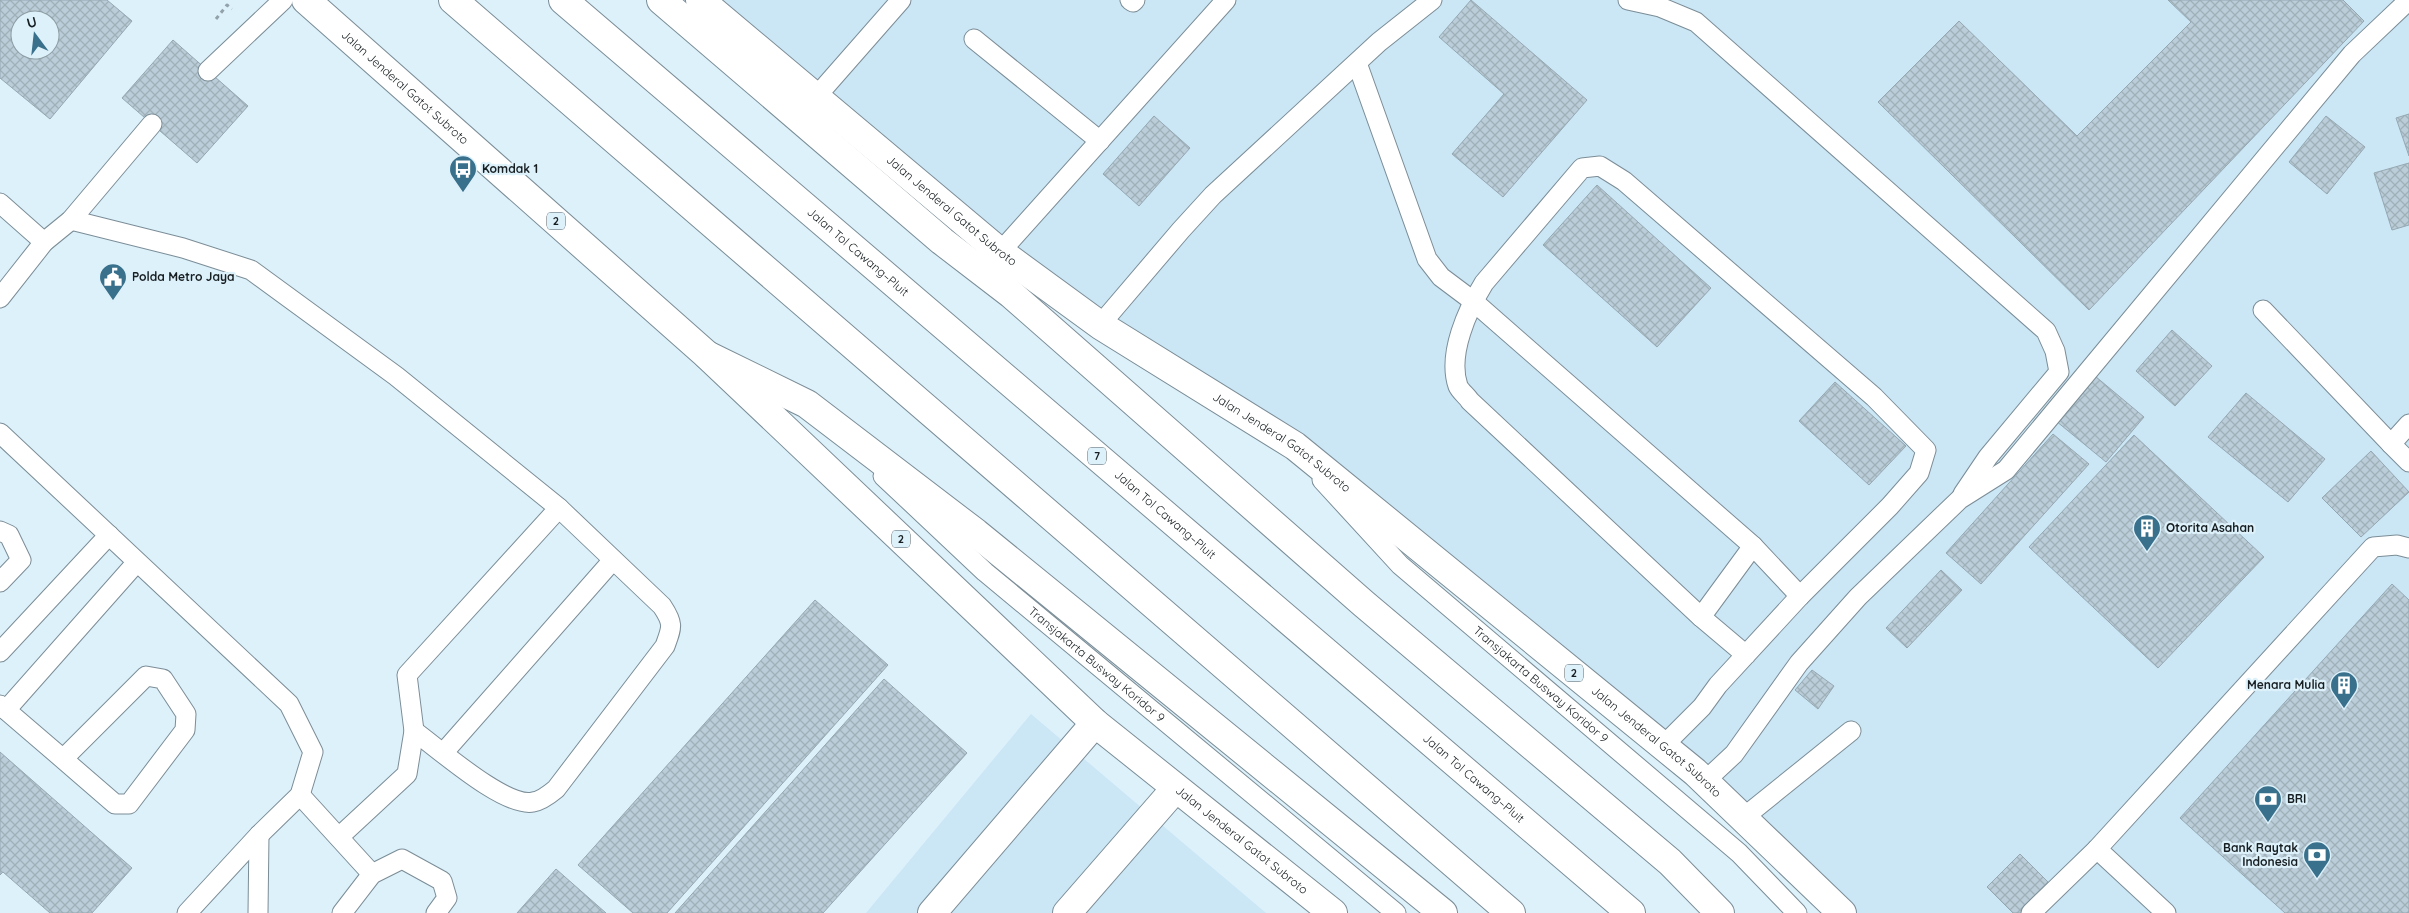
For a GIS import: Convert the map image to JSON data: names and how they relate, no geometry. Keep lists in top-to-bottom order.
{
  "streets": {
    "main road": [
      "Jalan Jenderal Gatot Subroto",
      "2",
      "Jalan Tol Cawang–Pluit",
      "7"
    ],
    "lane": ["Transjakarta Busway Koridor 9"]
  },
  "crossings": [
    ["Jalan Jenderal Gatot Subroto", "Transjakarta Busway Koridor 9"]
  ],
  "places": {
    "bus stop": ["Komdak 1"],
    "public building": ["Polda Metro Jaya"],
    "building": ["Otorita Asahan", "Menara Mulia"],
    "bank": ["BRI", "Bank Raytak Indonesia"]
  },
  "north": "top"
}
